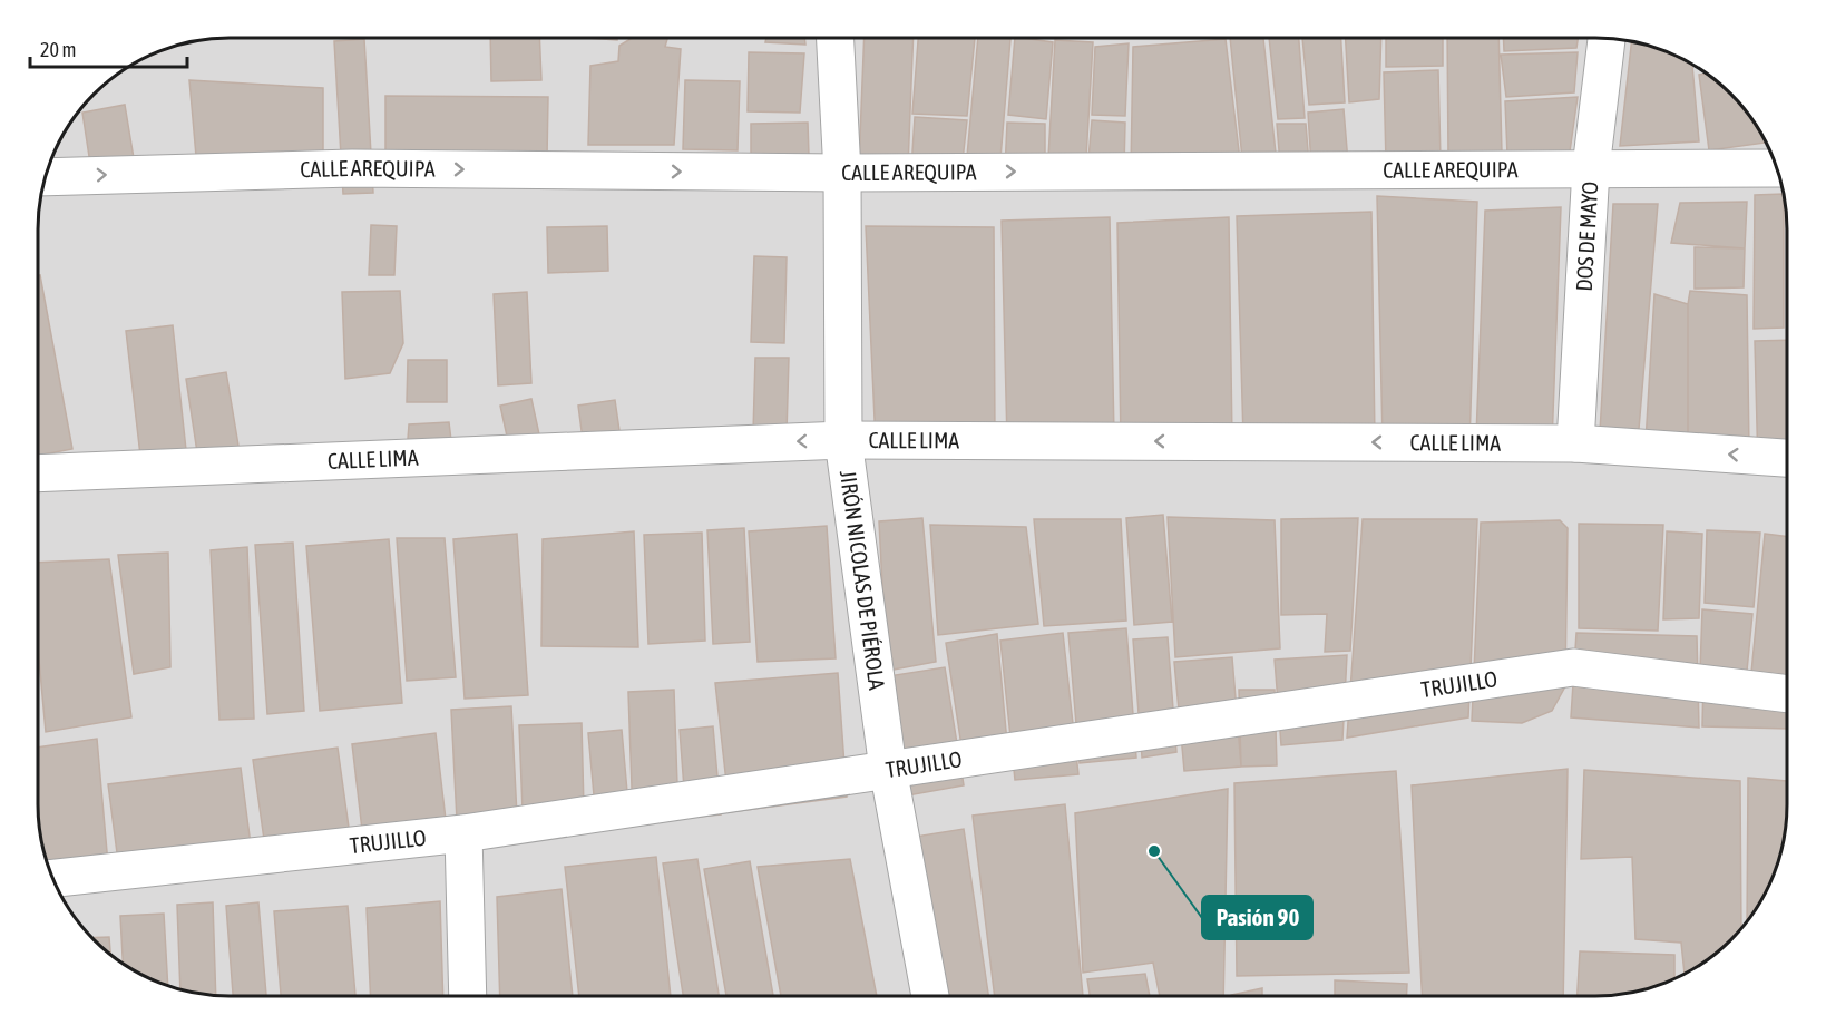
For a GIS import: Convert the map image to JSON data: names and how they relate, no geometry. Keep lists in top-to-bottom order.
{
  "streets": {
    "street": [
      "CALLE AREQUIPA",
      "DOS DE MAYO",
      "CALLE LIMA",
      "JIRÓN NICOLAS DE PIÉROLA",
      "TRUJILLO"
    ]
  },
  "crossings": [
    ["CALLE AREQUIPA", "DOS DE MAYO"],
    ["CALLE AREQUIPA", "JIRÓN NICOLAS DE PIÉROLA"],
    ["DOS DE MAYO", "CALLE LIMA"],
    ["CALLE LIMA", "JIRÓN NICOLAS DE PIÉROLA"],
    ["JIRÓN NICOLAS DE PIÉROLA", "TRUJILLO"]
  ],
  "one_way": ["CALLE AREQUIPA", "CALLE LIMA"],
  "places": ["Pasión 90"],
  "scale_bar": "20 m"
}
